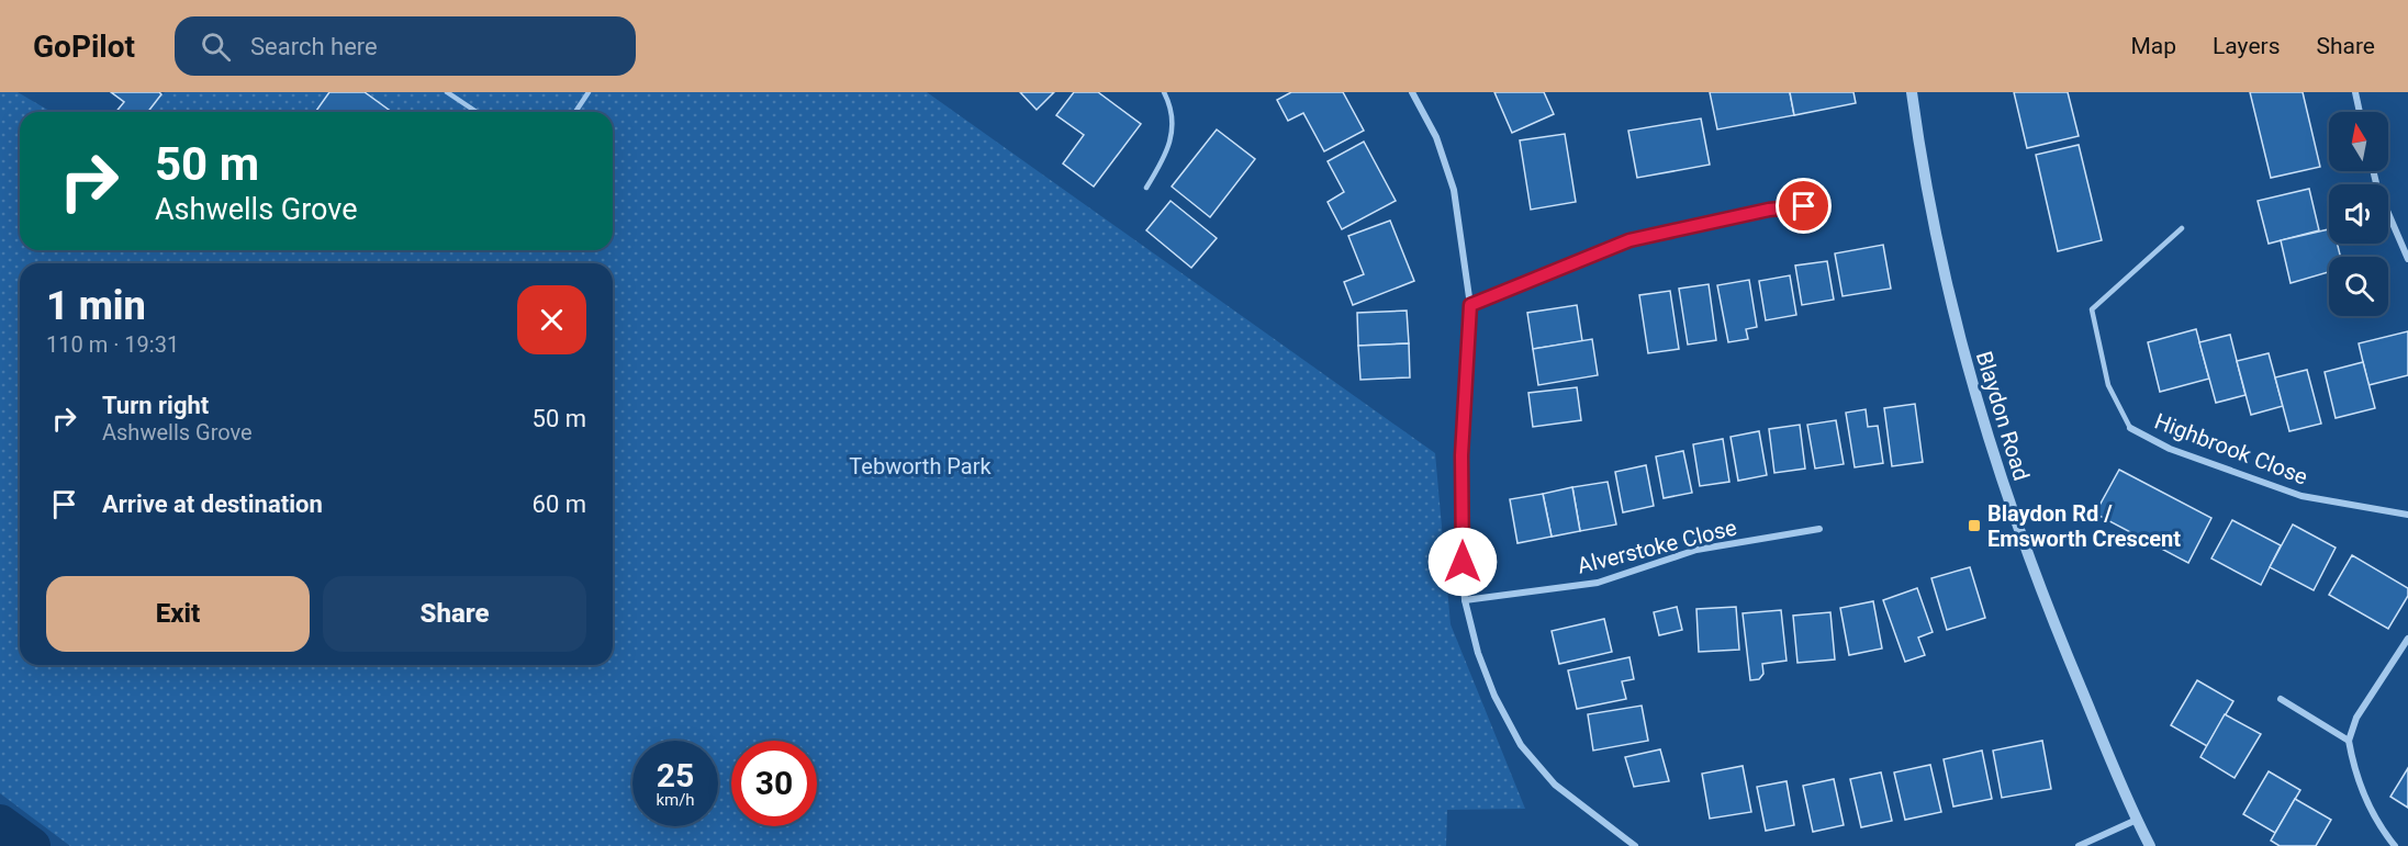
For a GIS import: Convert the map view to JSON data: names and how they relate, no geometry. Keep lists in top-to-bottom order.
{
  "streets": {
    "street": ["Blaydon Road", "Highbrook Close", "Alverstoke Close"]
  },
  "parks": ["Tebworth Park"],
  "places": {
    "transit": ["Blaydon Rd / Emsworth Crescent"]
  },
  "north": "top",
  "page": {
    "header": "GoPilot",
    "search": "Search here",
    "nav": ["Map", "Layers", "Share"],
    "turn": ["50 m", "Ashwells Grove"],
    "heading": ["1 min", "110 m · 19:31"],
    "list": [
      {
        "name": "Turn right",
        "note": "Ashwells Grove",
        "value": "50 m"
      },
      {
        "name": "Arrive at destination",
        "value": "60 m"
      }
    ],
    "buttons": ["Exit", "Share"],
    "speed": "25 km/h",
    "limit": "30"
  }
}
